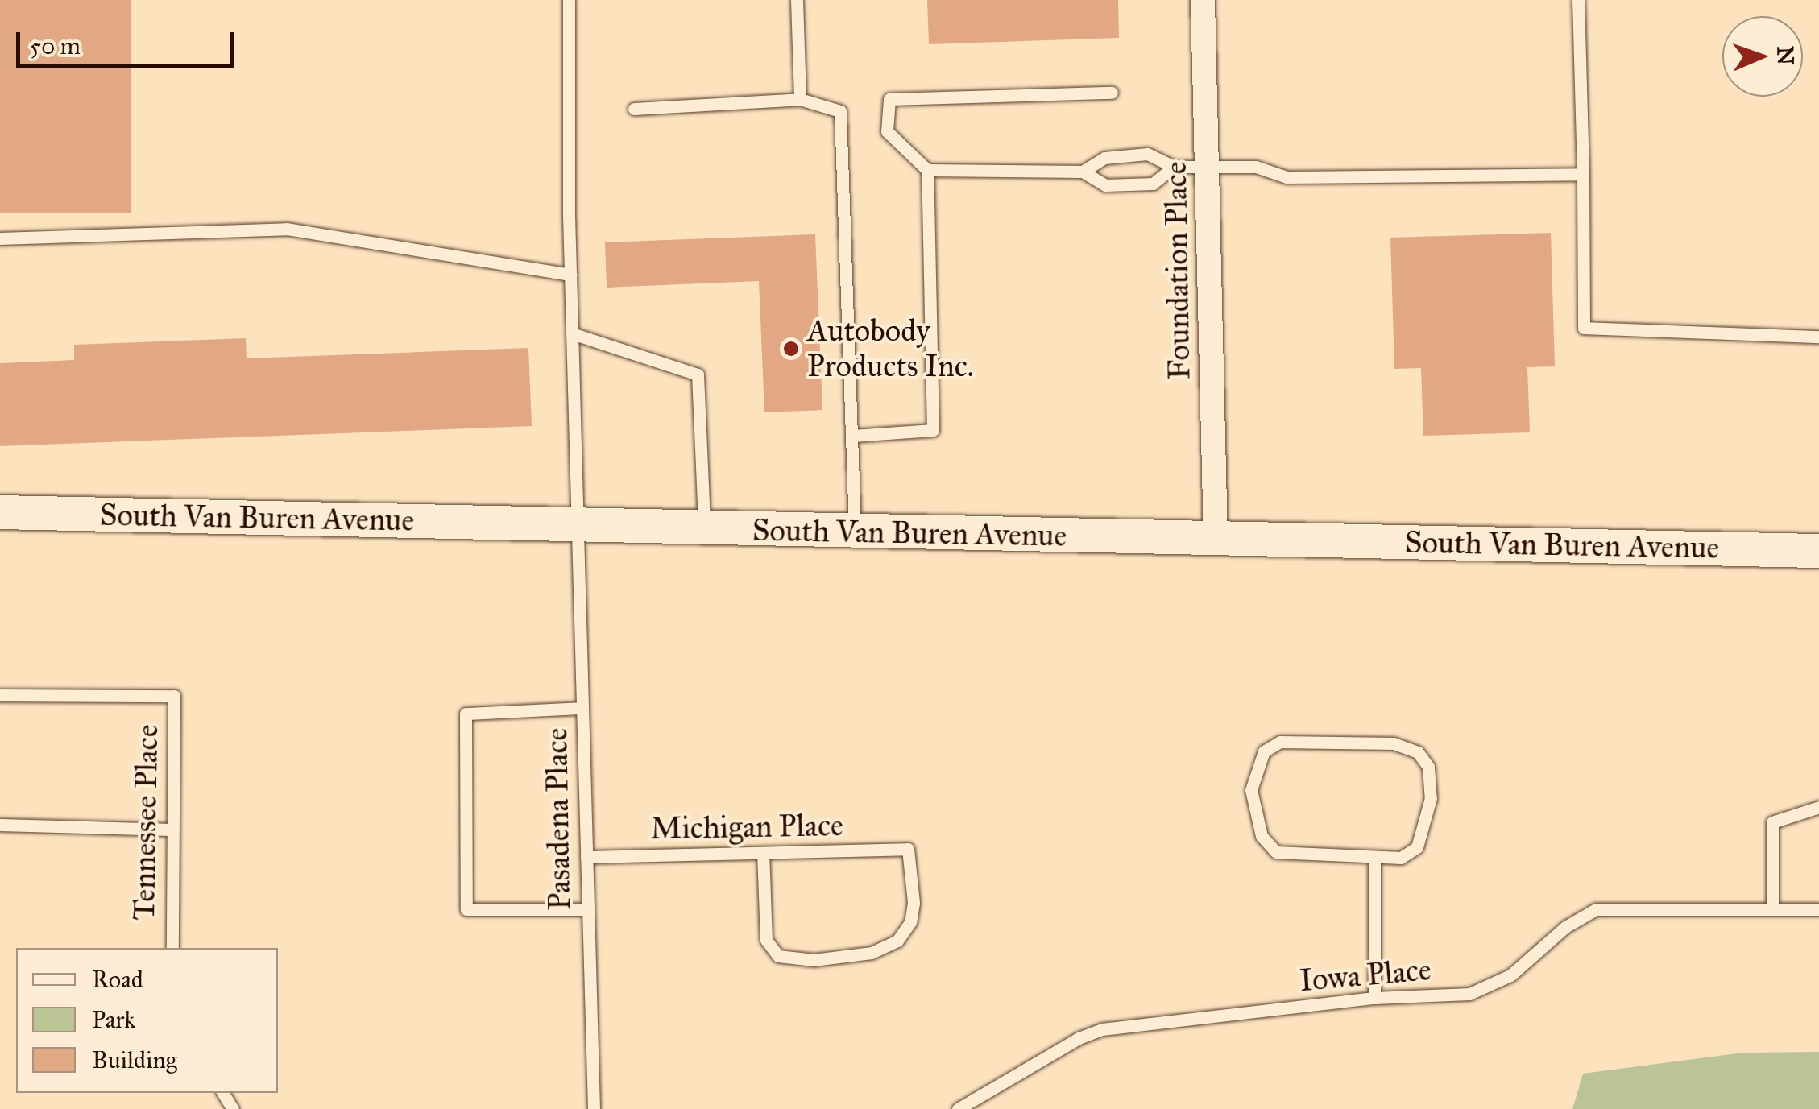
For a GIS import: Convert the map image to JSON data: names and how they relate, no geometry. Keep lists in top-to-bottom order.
{
  "streets": {
    "main road": ["South Van Buren Avenue"],
    "street": ["Foundation Place"],
    "lane": [
      "Pasadena Place",
      "Tennessee Place",
      "Michigan Place",
      "Iowa Place"
    ]
  },
  "crossings": [
    ["Foundation Place", "South Van Buren Avenue"],
    ["South Van Buren Avenue", "Pasadena Place"],
    ["Pasadena Place", "Michigan Place"]
  ],
  "places": ["Autobody Products Inc."],
  "legend": ["Road", "Park", "Building"],
  "scale_bar": "50 m",
  "north": "right"
}
